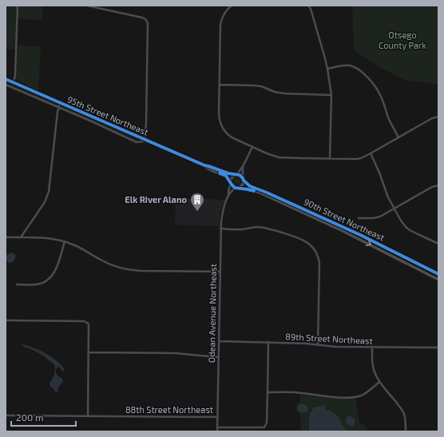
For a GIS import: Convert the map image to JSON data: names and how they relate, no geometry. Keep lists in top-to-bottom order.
{
  "streets": {
    "main road": ["95th Street Northeast", "90th Street Northeast"],
    "street": ["Odean Avenue Northeast", "89th Street Northeast", "88th Street Northeast"]
  },
  "crossings": [
    ["90th Street Northeast", "Odean Avenue Northeast"],
    ["Odean Avenue Northeast", "89th Street Northeast"],
    ["Odean Avenue Northeast", "88th Street Northeast"]
  ],
  "parks": ["Otsego County Park"],
  "places": {
    "building": ["Elk River Alano"]
  },
  "scale_bar": "200 m"
}
